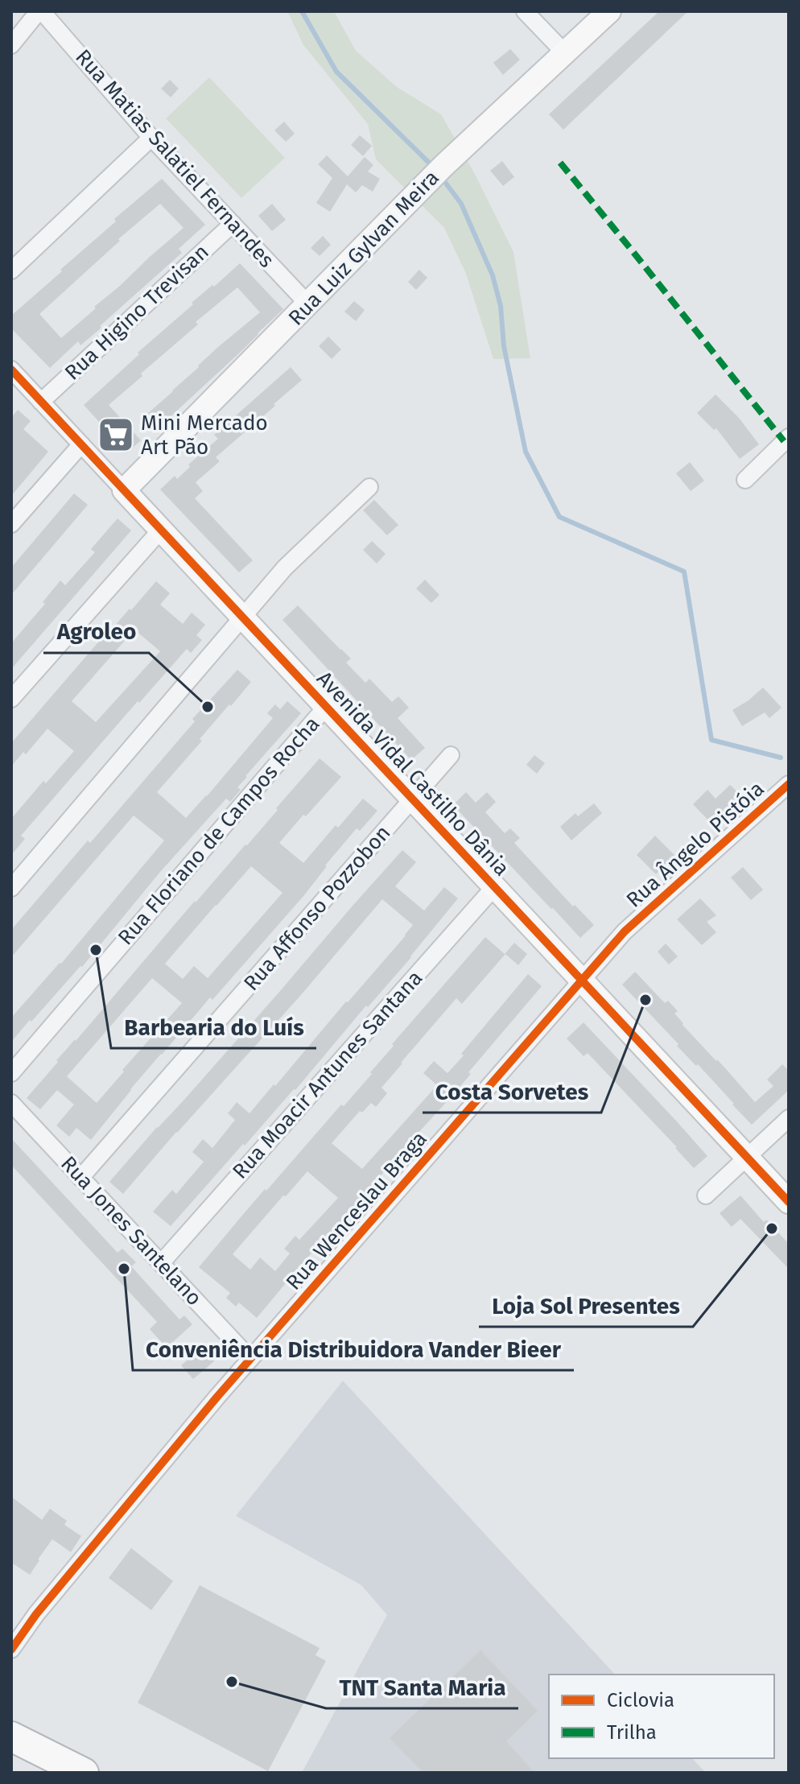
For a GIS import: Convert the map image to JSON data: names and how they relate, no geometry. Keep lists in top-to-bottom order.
{
  "streets": {
    "street": [
      "Rua Matias Salatiel Fernandes",
      "Rua Luiz Gylvan Meira",
      "Rua Higino Trevisan",
      "Avenida Vidal Castilho Dânia",
      "Rua Floriano de Campos Rocha",
      "Rua Ângelo Pistóia",
      "Rua Affonso Pozzobon",
      "Rua Moacir Antunes Santana",
      "Rua Wenceslau Braga",
      "Rua Jones Santelano"
    ]
  },
  "crossings": [
    ["Rua Matias Salatiel Fernandes", "Rua Luiz Gylvan Meira"],
    ["Rua Matias Salatiel Fernandes", "Rua Higino Trevisan"],
    ["Rua Luiz Gylvan Meira", "Avenida Vidal Castilho Dânia"],
    ["Rua Higino Trevisan", "Avenida Vidal Castilho Dânia"],
    ["Avenida Vidal Castilho Dânia", "Rua Floriano de Campos Rocha"],
    ["Avenida Vidal Castilho Dânia", "Rua Affonso Pozzobon"],
    ["Avenida Vidal Castilho Dânia", "Rua Moacir Antunes Santana"],
    ["Avenida Vidal Castilho Dânia", "Rua Wenceslau Braga"],
    ["Rua Ângelo Pistóia", "Rua Wenceslau Braga"],
    ["Rua Affonso Pozzobon", "Rua Jones Santelano"],
    ["Rua Moacir Antunes Santana", "Rua Jones Santelano"],
    ["Rua Wenceslau Braga", "Rua Jones Santelano"]
  ],
  "places": {
    "supermarket": ["Mini Mercado Art Pão"],
    "other": [
      "Agroleo",
      "Barbearia do Luís",
      "Costa Sorvetes",
      "Loja Sol Presentes",
      "Conveniência Distribuidora Vander Bieer",
      "TNT Santa Maria"
    ]
  },
  "legend": ["Ciclovia", "Trilha"]
}
